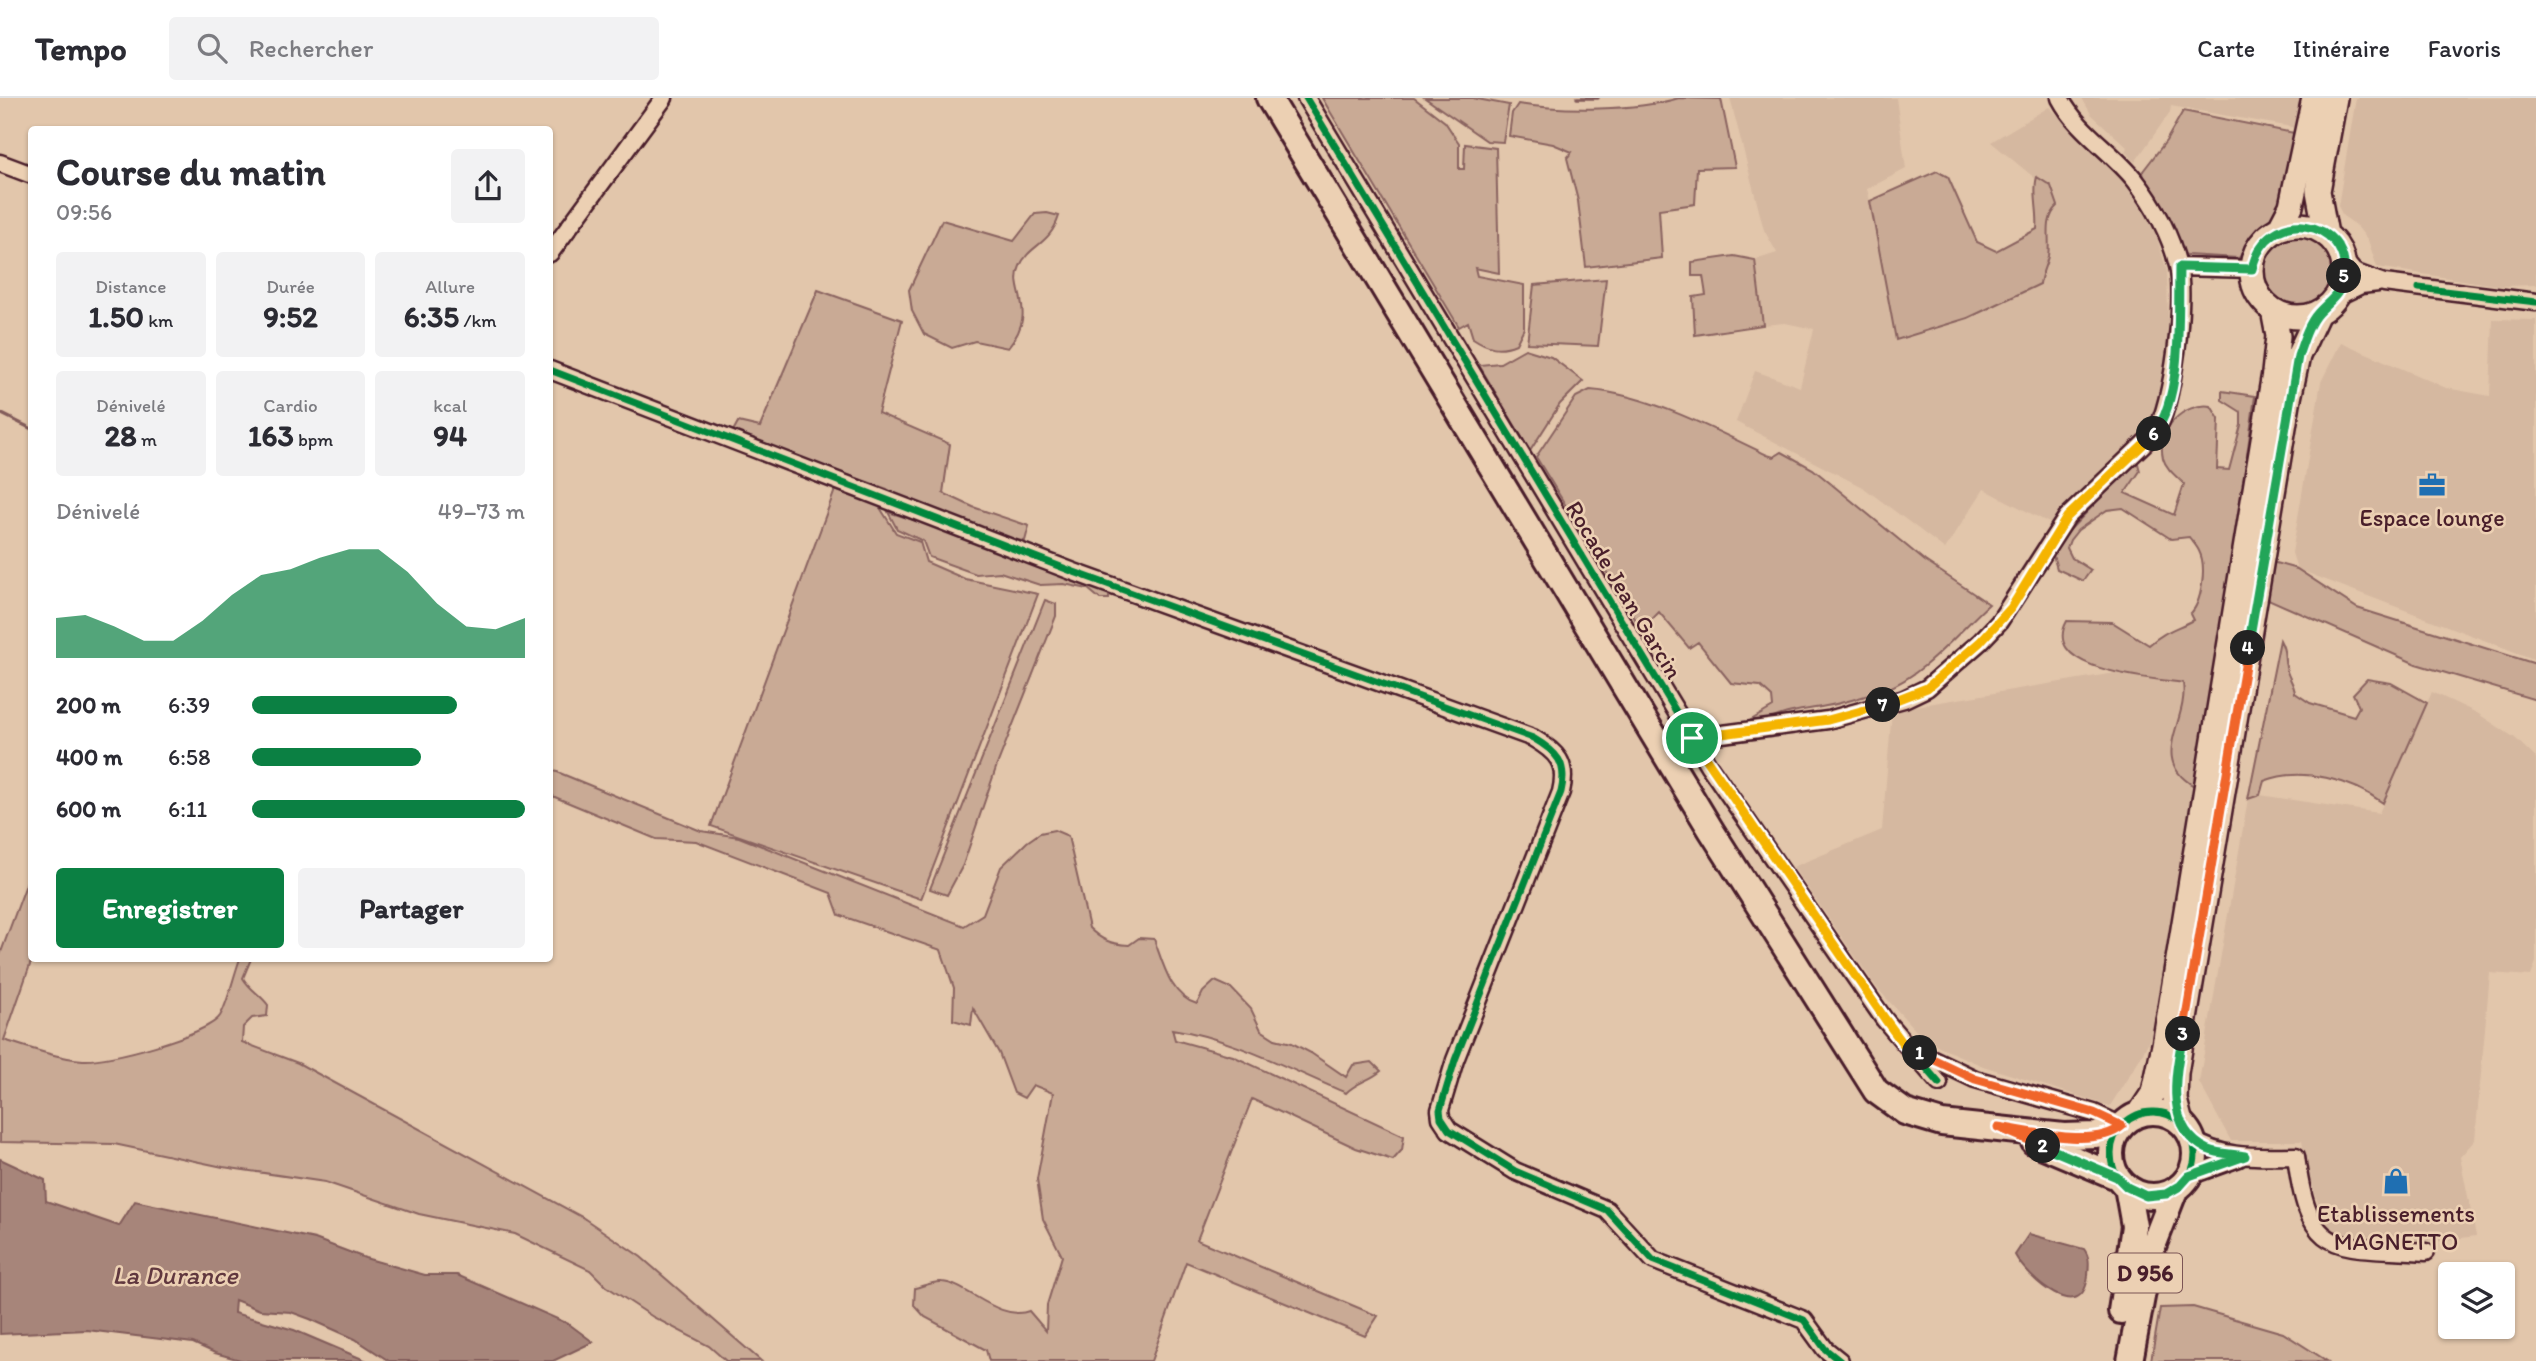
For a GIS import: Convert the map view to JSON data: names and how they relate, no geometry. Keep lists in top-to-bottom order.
{
  "streets": {
    "main road": ["Rocade Jean Garcin", "D 956"]
  },
  "crossings": [
    ["Rocade Jean Garcin", "D 956"]
  ],
  "water": ["La Durance"],
  "places": {
    "office": ["Espace lounge"],
    "shop": ["Etablissements MAGNETTO"]
  },
  "page": {
    "header": "Tempo",
    "search": "Rechercher",
    "nav": ["Carte", "Itinéraire", "Favoris"],
    "heading": ["Course du matin", "09:56"],
    "stats": [
      ["Distance", "1.50 km"],
      ["Durée", "9:52"],
      ["Allure", "6:35 /km"],
      ["Dénivelé", "28 m"],
      ["Cardio", "163 bpm"],
      ["kcal", "94"]
    ],
    "pins": [
      "5",
      "6",
      "4",
      "7",
      "3",
      "1",
      "2"
    ],
    "chart": ["Dénivelé", "49–73 m"],
    "list": [
      {
        "name": "200 m",
        "note": "6:39"
      },
      {
        "name": "400 m",
        "note": "6:58"
      },
      {
        "name": "600 m",
        "note": "6:11"
      }
    ],
    "buttons": ["Enregistrer", "Partager"]
  }
}
